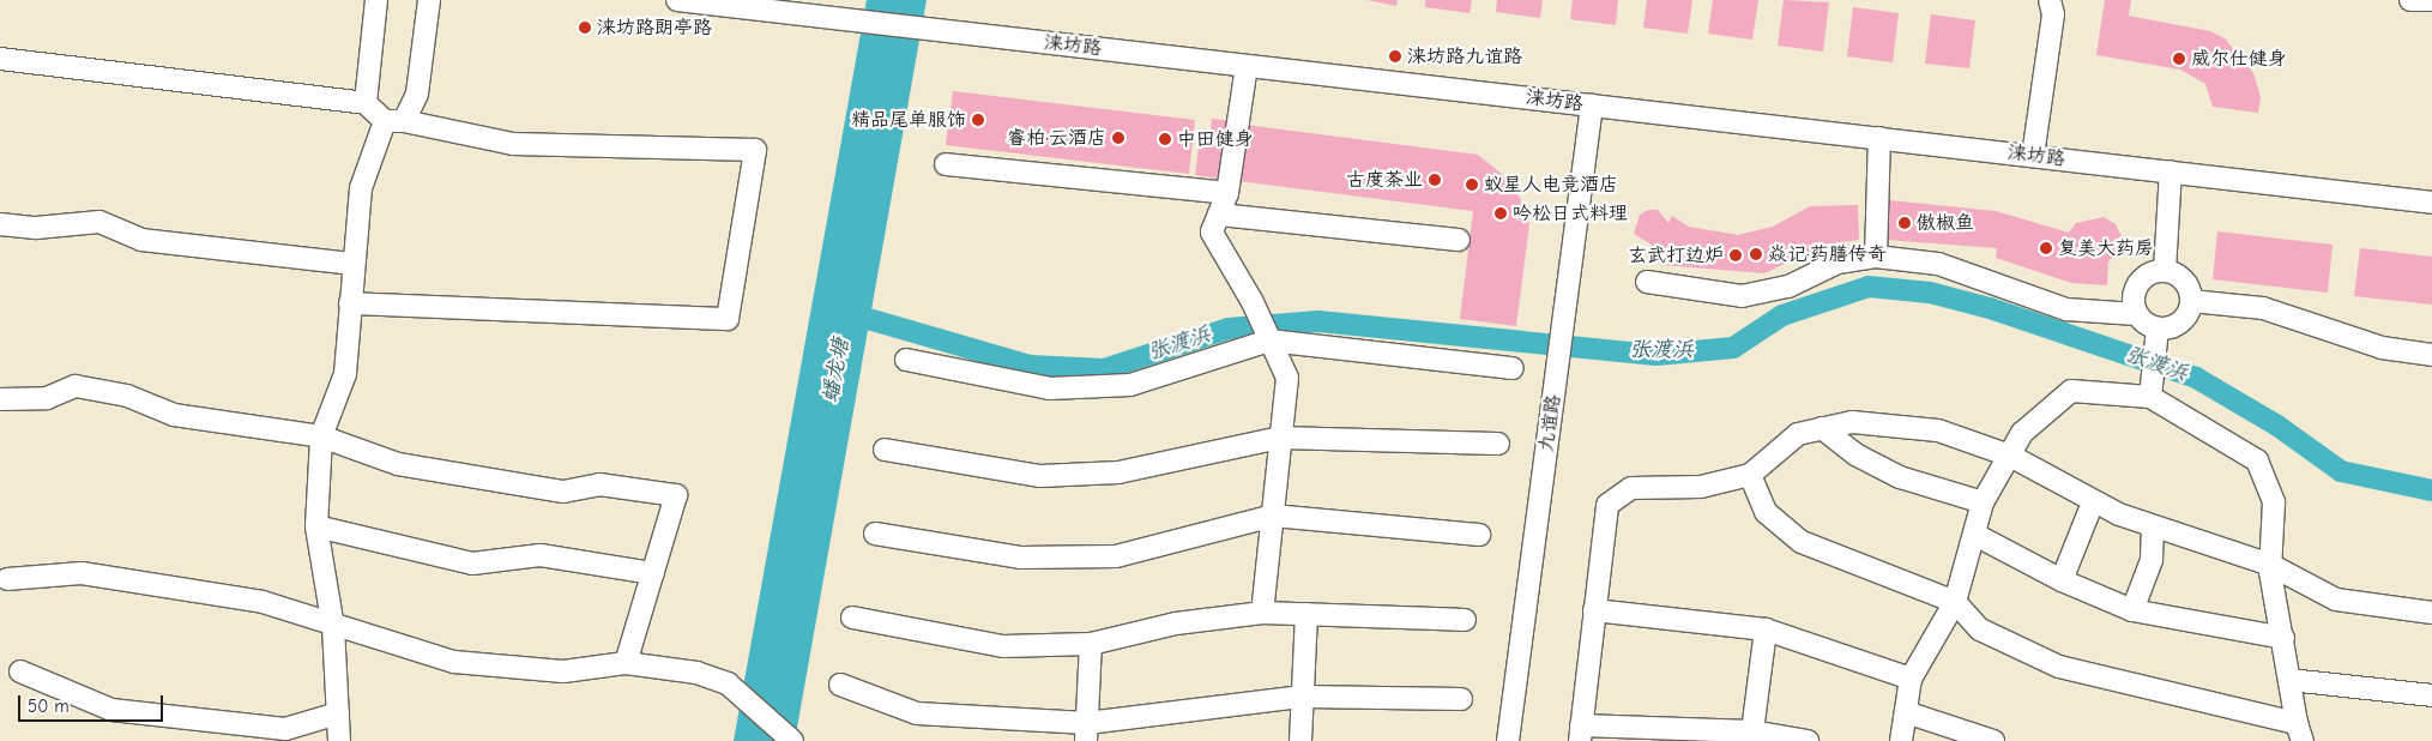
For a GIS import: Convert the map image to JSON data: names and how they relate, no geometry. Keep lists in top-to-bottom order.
{
  "streets": {
    "street": ["涞坊路", "九谊路"]
  },
  "crossings": [
    ["涞坊路", "九谊路"]
  ],
  "water": ["张渡浜", "蟠龙塘"],
  "places": [
    "涞坊路朗亭路",
    "涞坊路九谊路",
    "威尔仕健身",
    "精品尾单服饰",
    "睿柏·云酒店",
    "中田健身",
    "古度茶业",
    "蚁星人电竞酒店",
    "吟松日式料理",
    "傲椒鱼",
    "复美大药房",
    "焱记·药膳传奇",
    "玄武打边炉"
  ],
  "scale_bar": "50 m"
}
